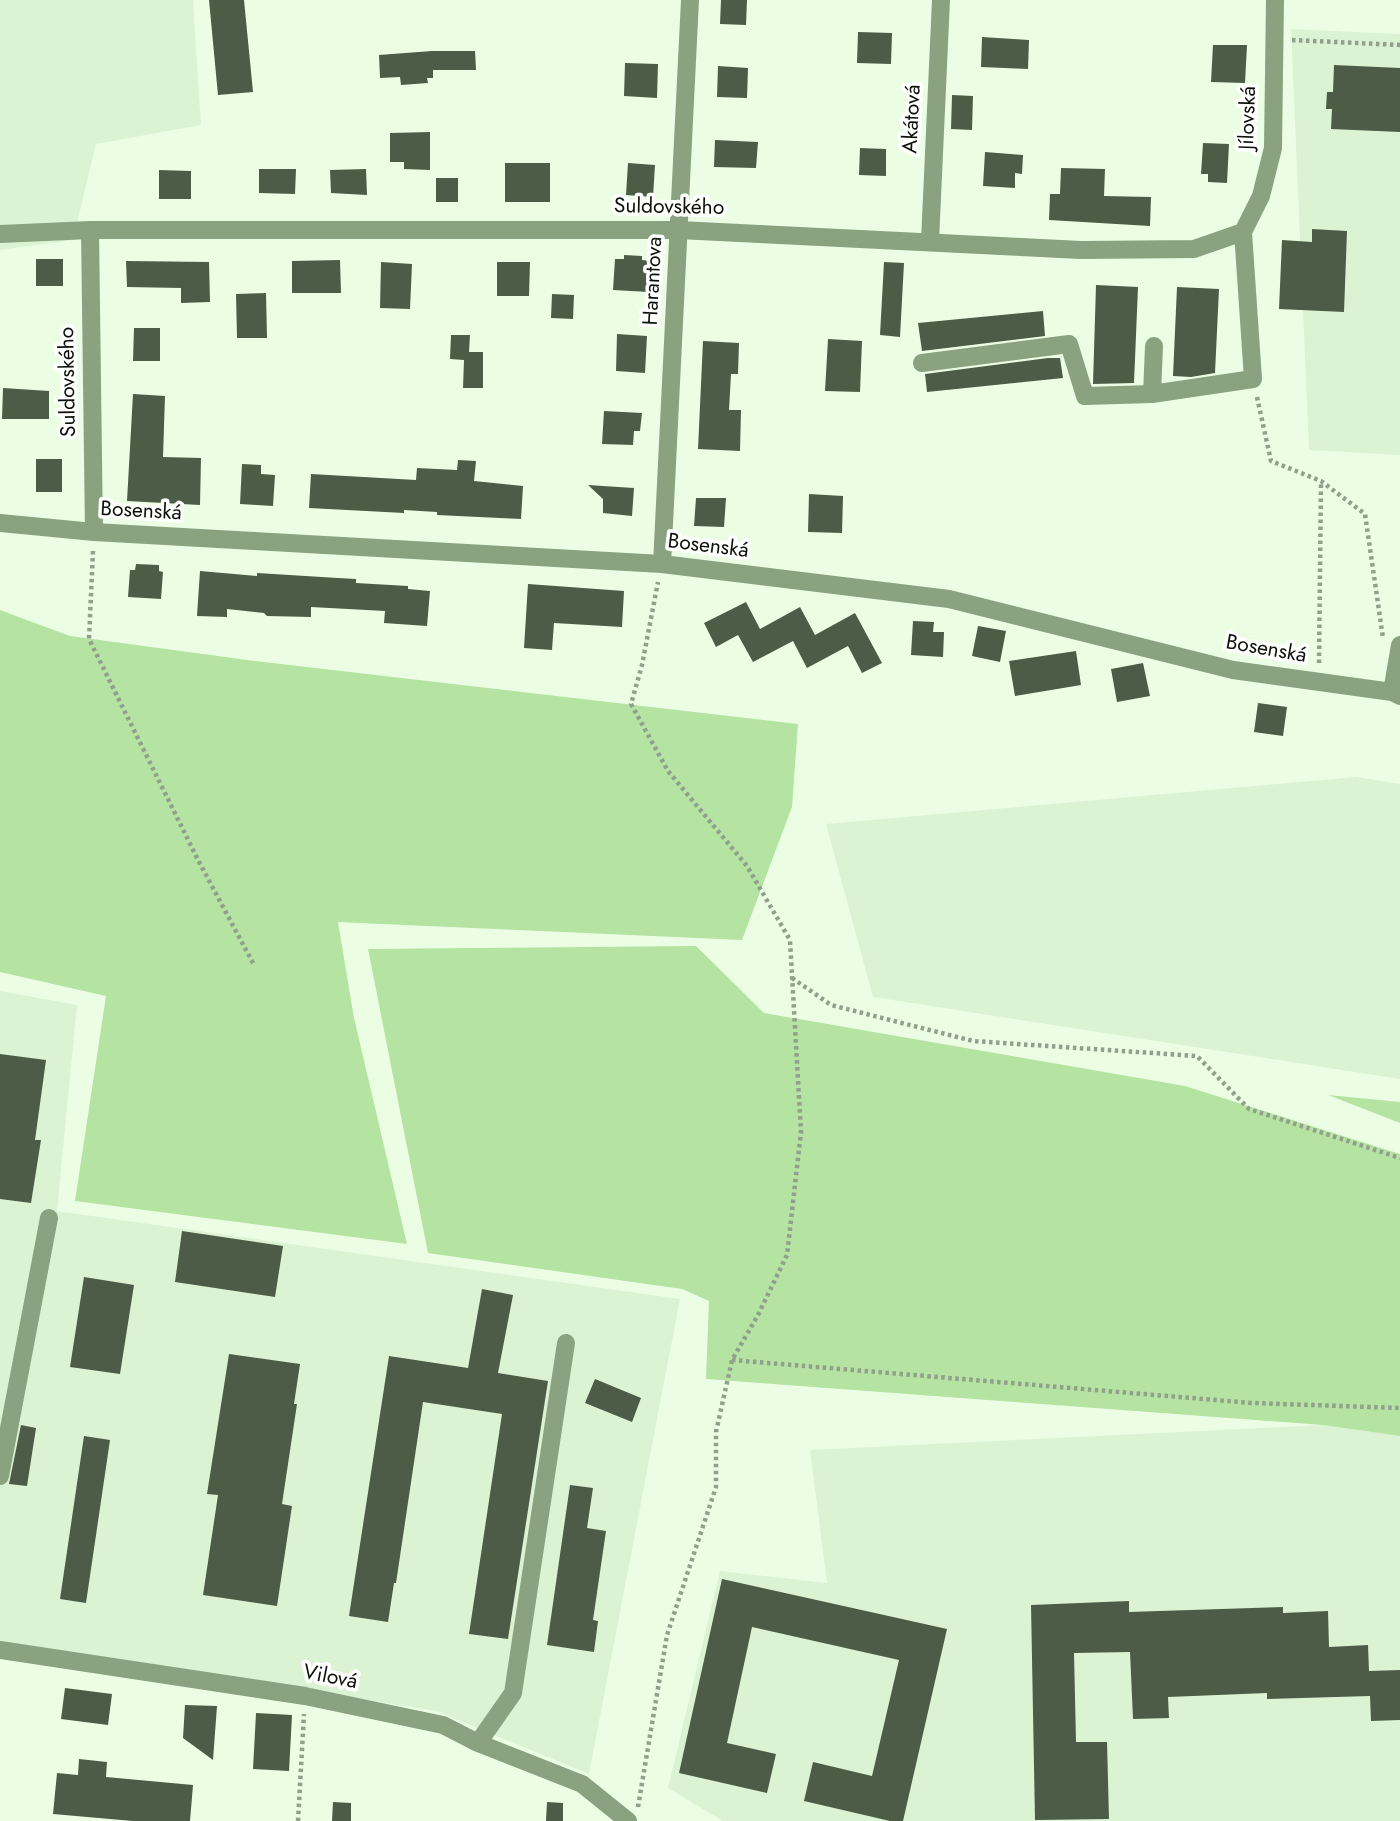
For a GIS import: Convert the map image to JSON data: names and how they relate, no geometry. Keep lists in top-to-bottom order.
{
  "streets": {
    "street": [
      "Jílovská",
      "Akátová",
      "Suldovského",
      "Harantova",
      "Bosenská",
      "Vilová"
    ]
  },
  "crossings": [
    ["Jílovská", "Suldovského"],
    ["Akátová", "Suldovského"],
    ["Suldovského", "Harantova"],
    ["Suldovského", "Bosenská"],
    ["Harantova", "Bosenská"]
  ]
}
